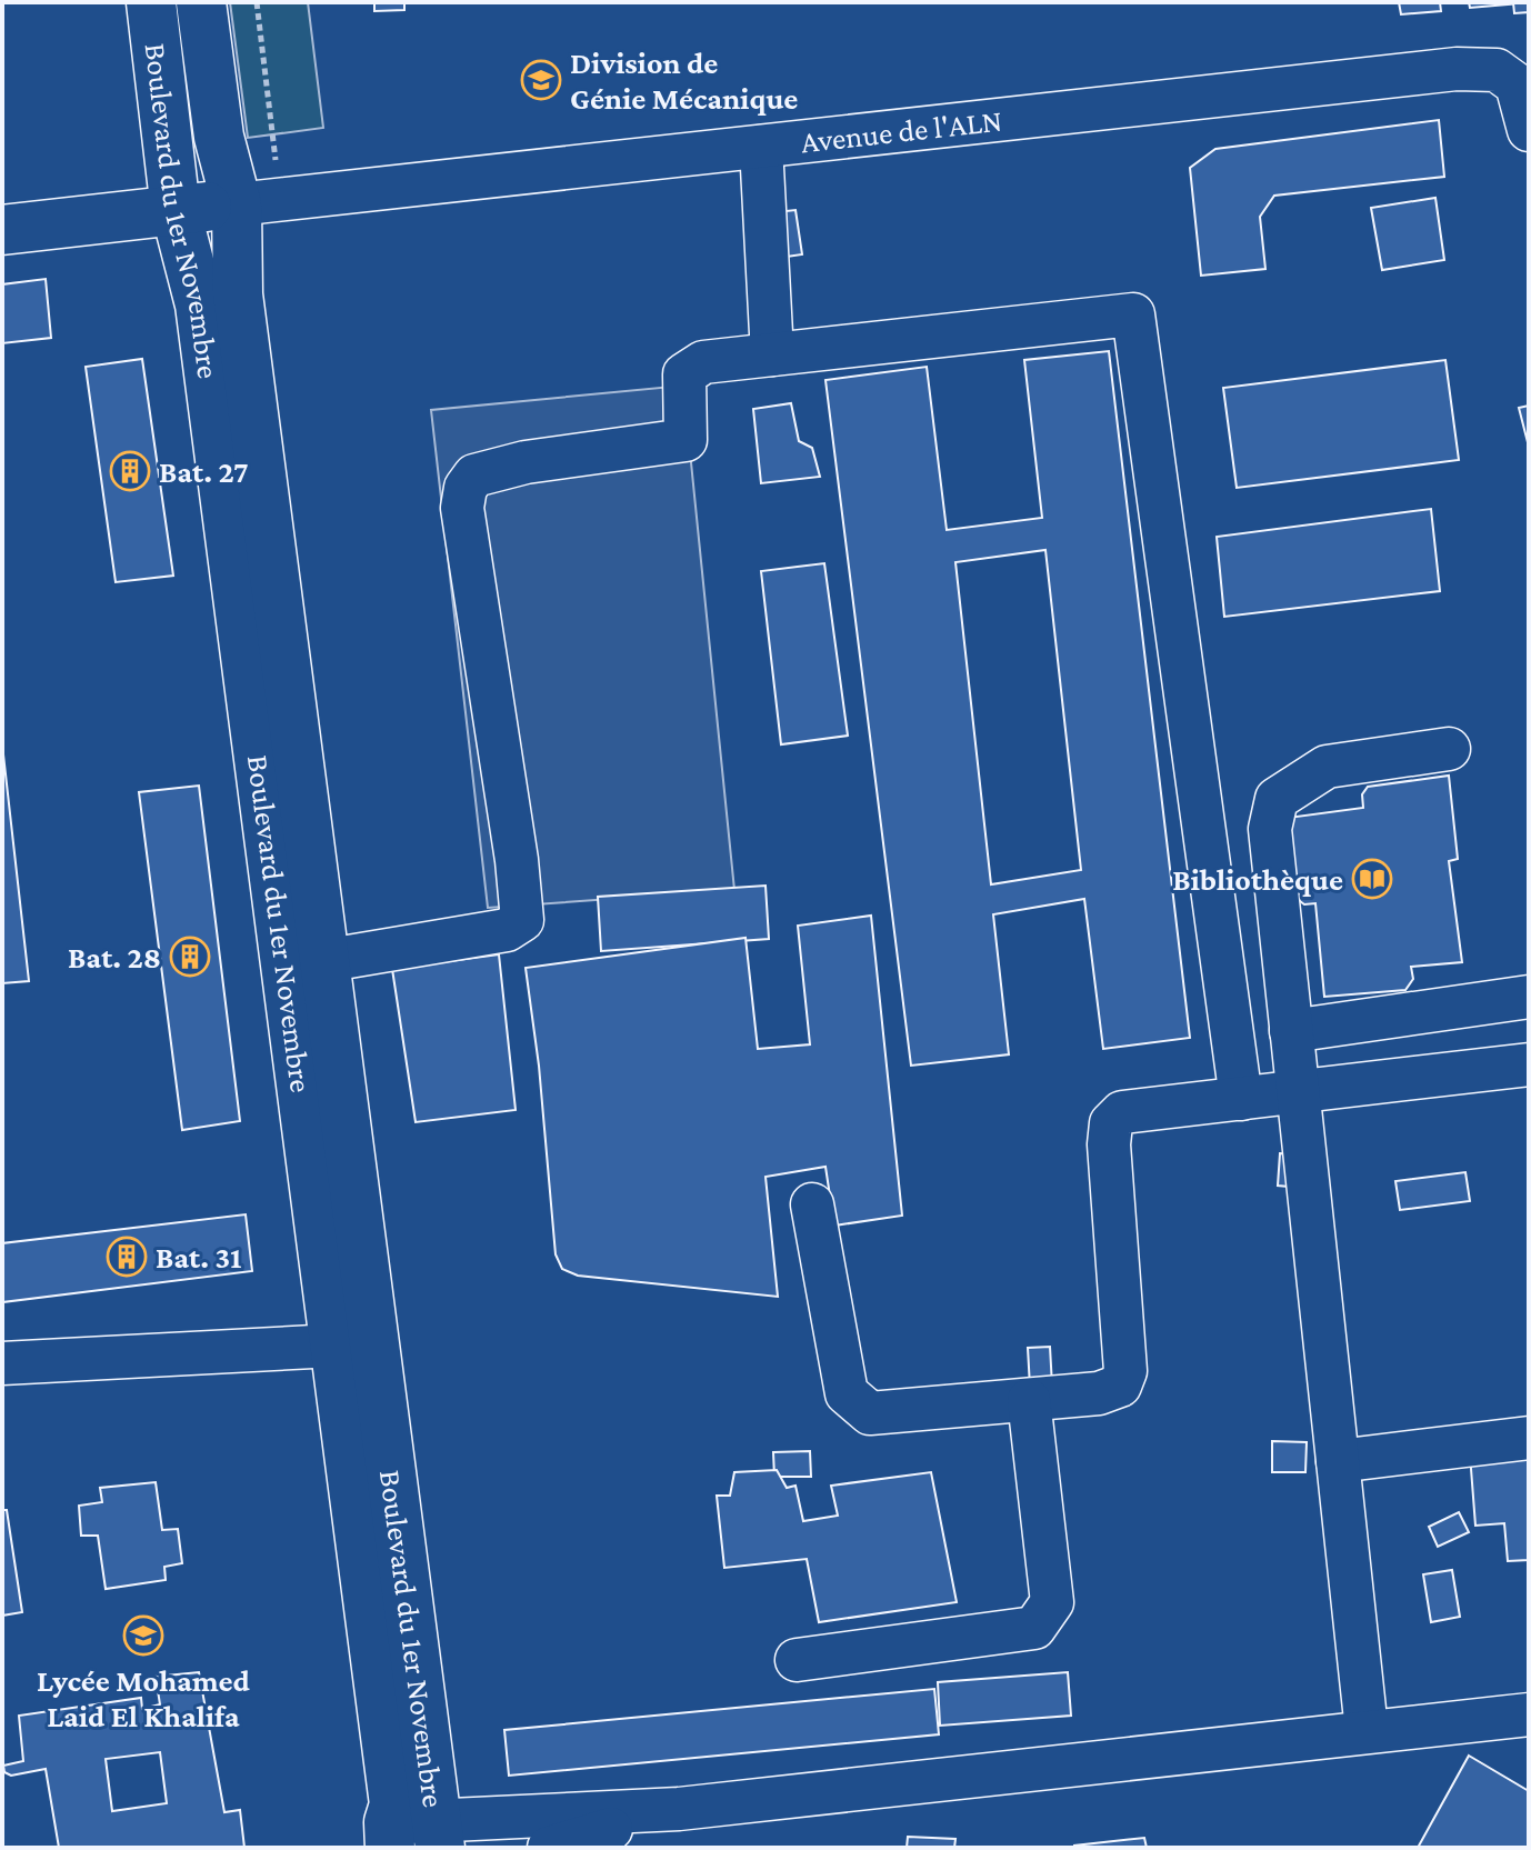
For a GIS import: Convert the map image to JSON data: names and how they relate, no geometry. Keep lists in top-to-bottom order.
{
  "streets": {
    "main road": ["Boulevard du 1er Novembre"],
    "street": ["Avenue de l'ALN"]
  },
  "crossings": [
    ["Avenue de l'ALN", "Boulevard du 1er Novembre"]
  ],
  "places": {
    "school or university": ["Division de Génie Mécanique", "Lycée Mohamed Laid El Khalifa"],
    "building": ["Bat. 27", "Bat. 28", "Bat. 31"],
    "library": ["Bibliothèque"]
  }
}
